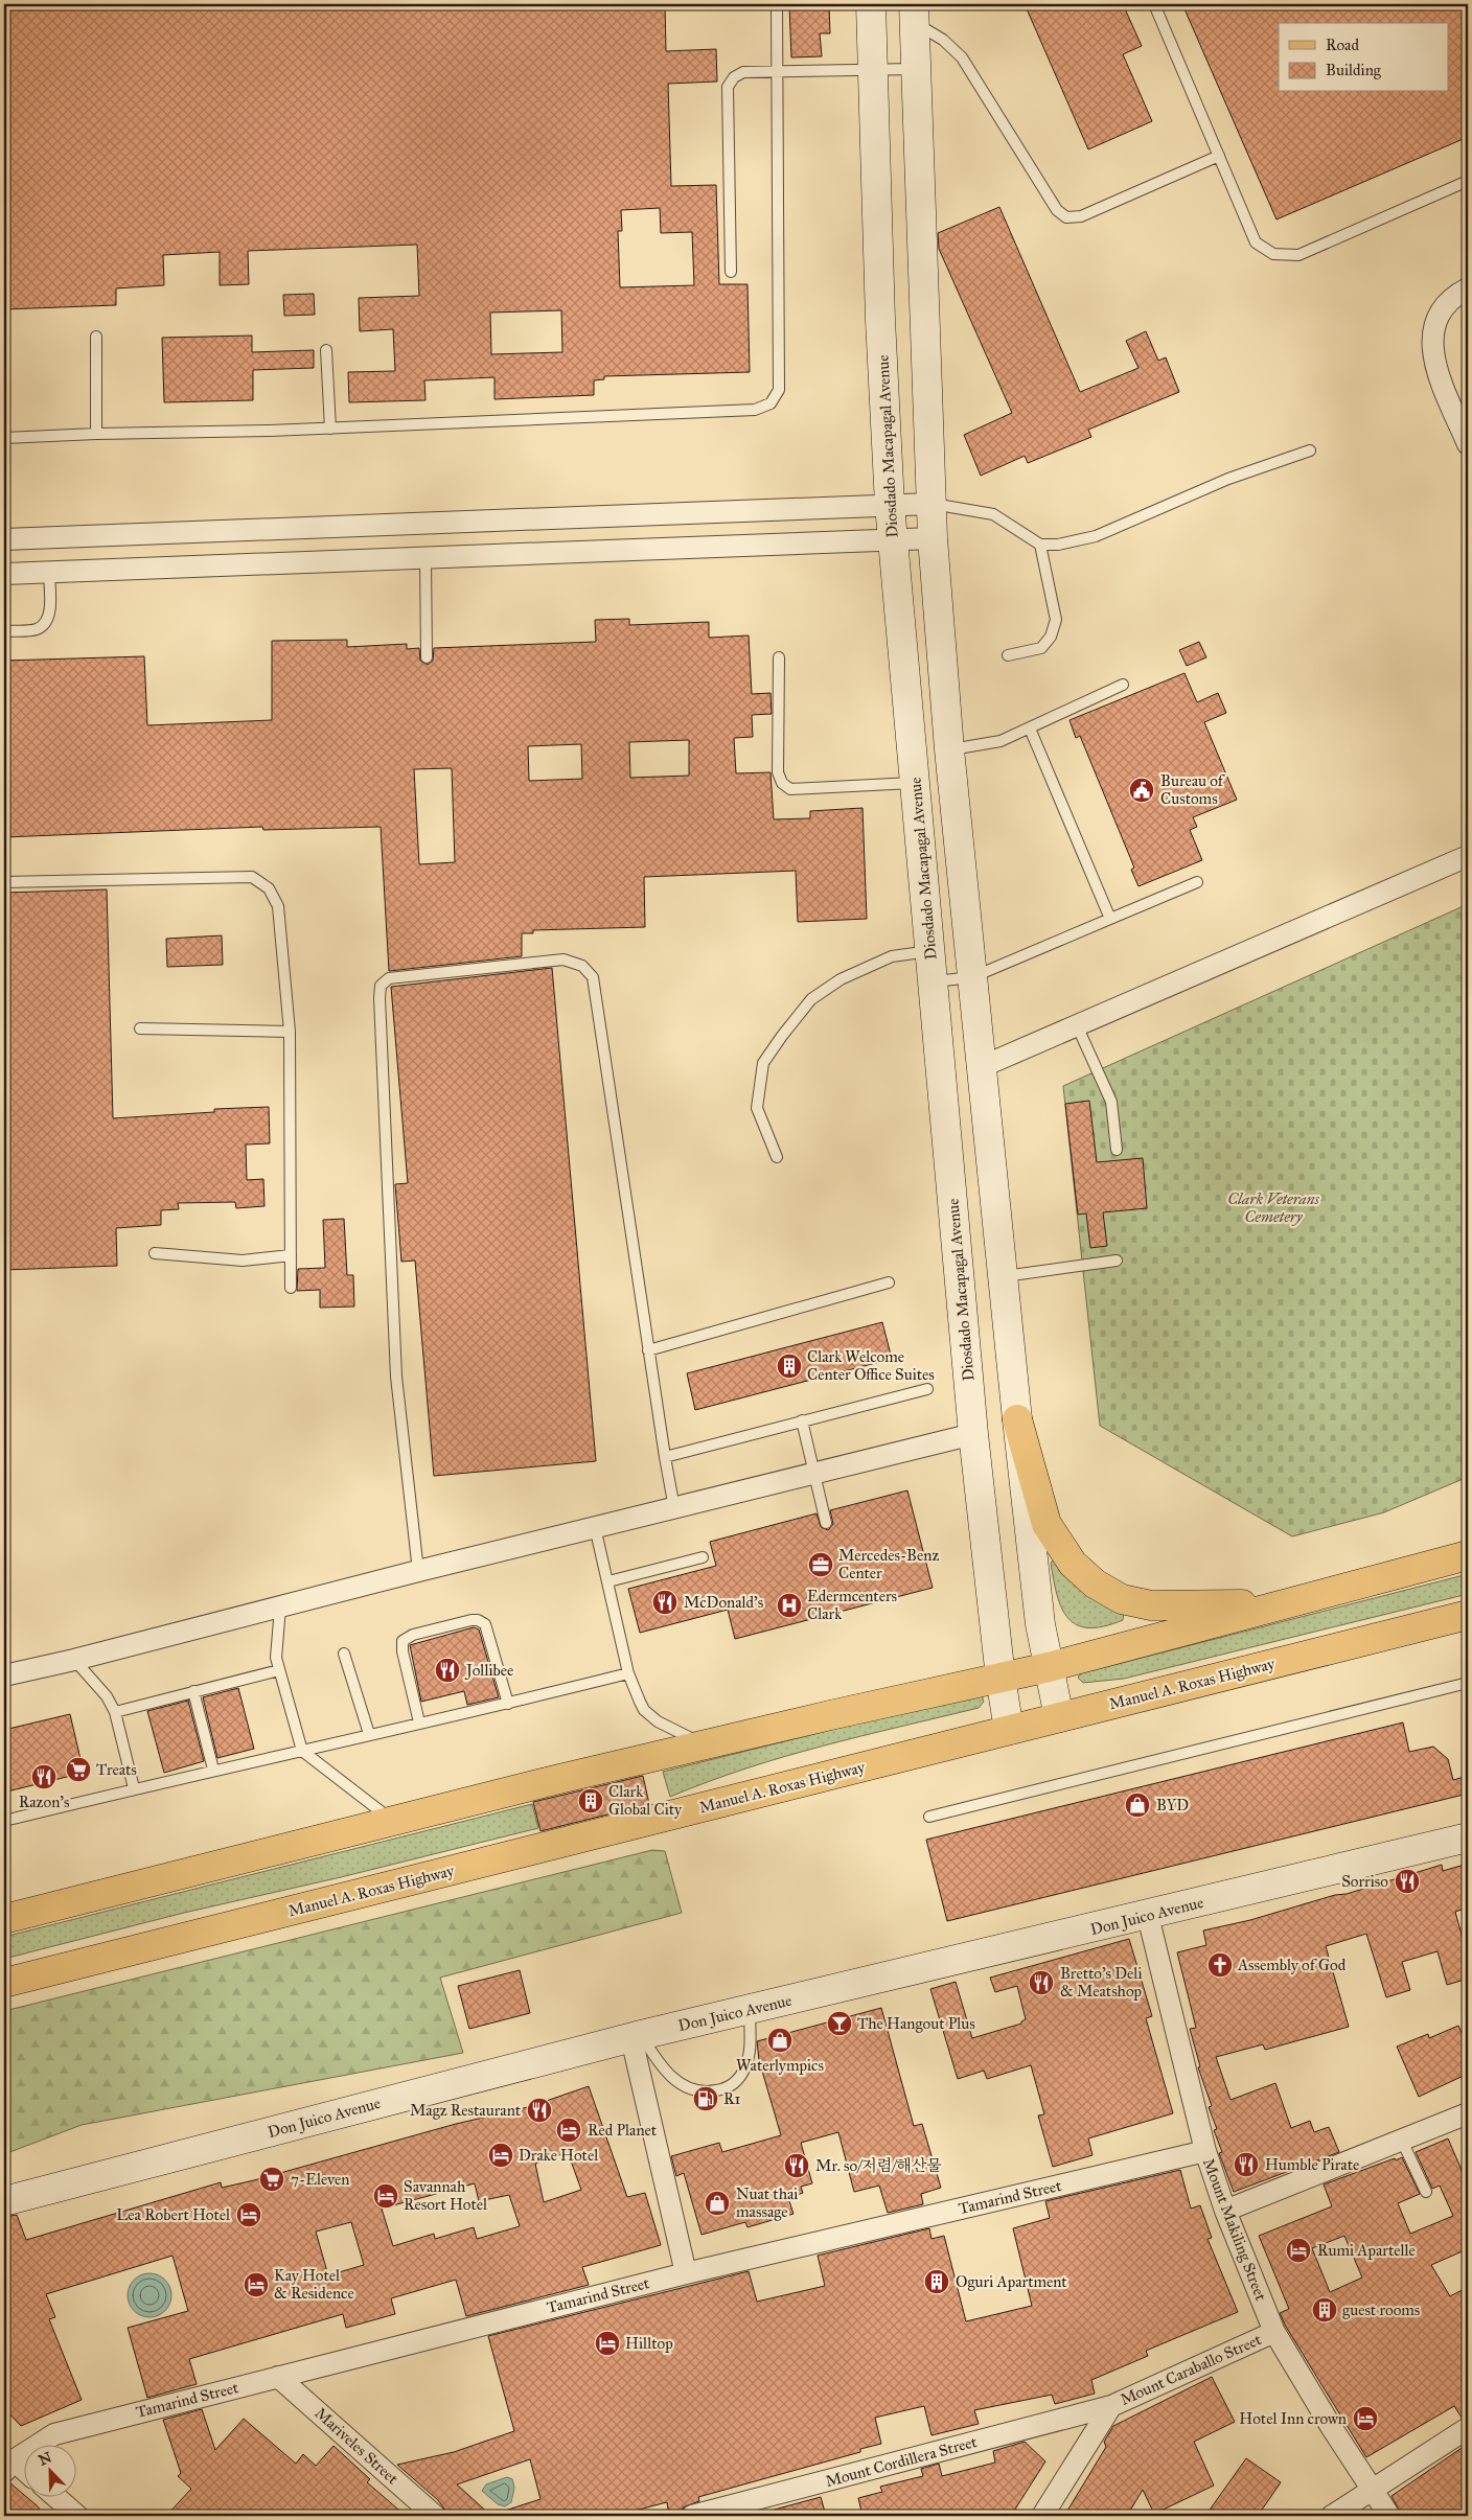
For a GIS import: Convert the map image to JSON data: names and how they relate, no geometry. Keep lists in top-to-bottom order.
{
  "streets": {
    "main road": ["Diosdado Macapagal Avenue", "Manuel A. Roxas Highway", "Don Juico Avenue"],
    "street": [
      "Tamarind Street",
      "Mount Makiling Street",
      "Mount Caraballo Street",
      "Mariveles Street",
      "Mount Cordillera Street"
    ]
  },
  "crossings": [
    ["Diosdado Macapagal Avenue", "Manuel A. Roxas Highway"],
    ["Don Juico Avenue", "Mount Makiling Street"],
    ["Tamarind Street", "Mount Makiling Street"],
    ["Tamarind Street", "Mariveles Street"],
    ["Mount Makiling Street", "Mount Caraballo Street"],
    ["Mount Caraballo Street", "Mount Cordillera Street"]
  ],
  "parks": ["Clark Veterans Cemetery"],
  "places": {
    "public building": ["Bureau of Customs"],
    "building": [
      "Clark Welcome Center Office Suites",
      "Clark Global City",
      "Oguri Apartment",
      "guest rooms"
    ],
    "office": ["Mercedes-Benz Center"],
    "restaurant": [
      "McDonald's",
      "Jollibee",
      "Razon’s",
      "Sorriso",
      "Bretto's Deli & Meatshop",
      "Magz Restaurant",
      "Humble Pirate",
      "Mr. so/저렴/해산물"
    ],
    "hospital": ["Edermcenters Clark"],
    "supermarket": ["Treats", "7-Eleven"],
    "shop": ["BYD", "Waterlympics", "Nuat thai massage"],
    "church": ["Assembly of God"],
    "bar": ["The Hangout Plus"],
    "fuel station": ["R1"],
    "hotel": [
      "Red Planet",
      "Drake Hotel",
      "Savannah Resort Hotel",
      "Lea Robert Hotel",
      "Rumi Apartelle",
      "Kay Hotel & Residence",
      "Hilltop",
      "Hotel Inn crown"
    ]
  },
  "legend": ["Road", "Building"],
  "north": "top left"
}
